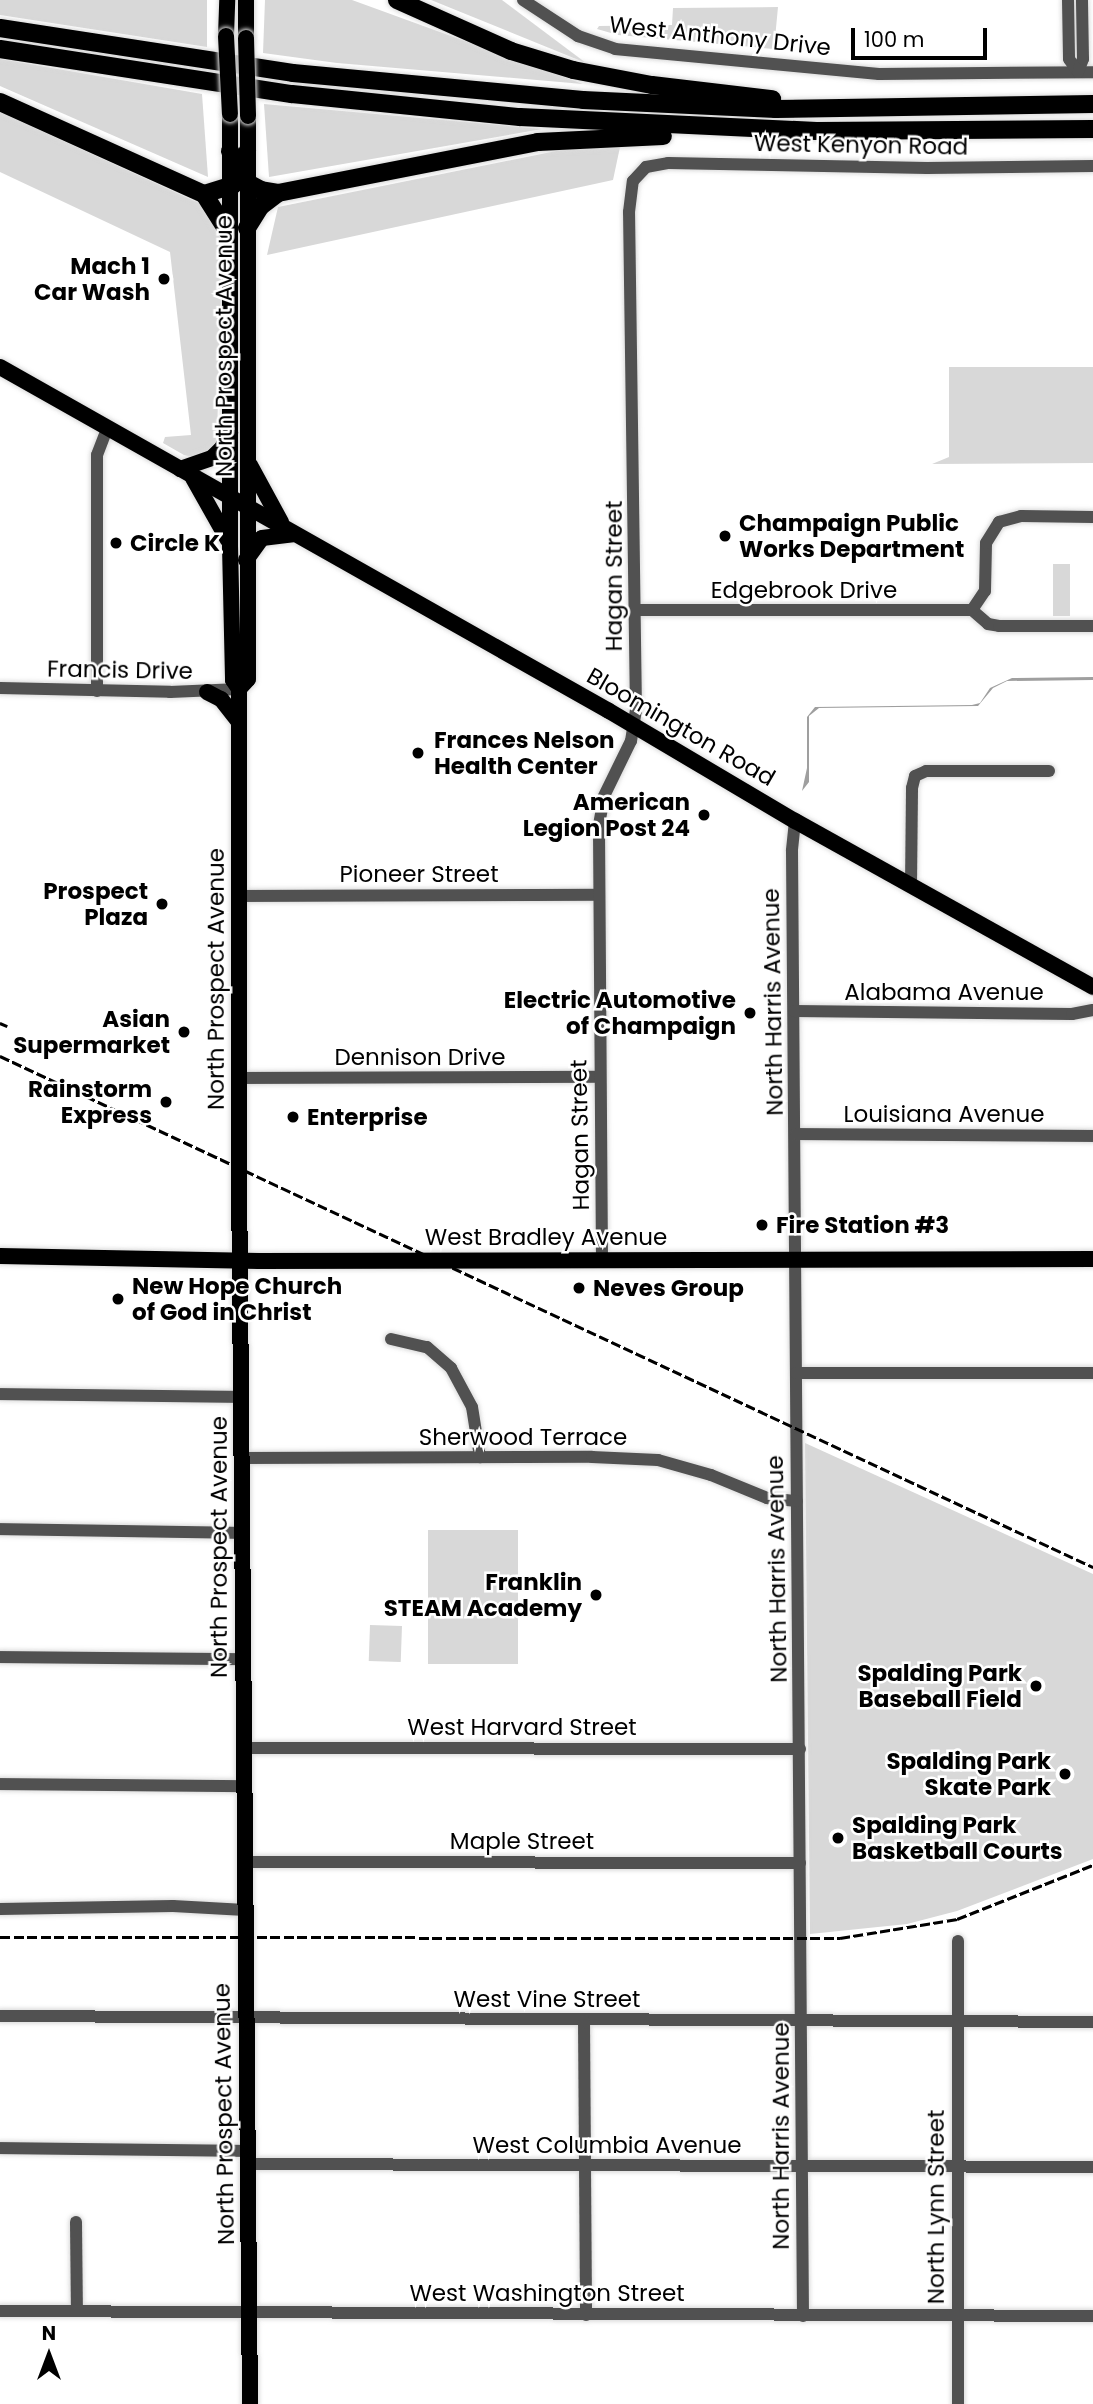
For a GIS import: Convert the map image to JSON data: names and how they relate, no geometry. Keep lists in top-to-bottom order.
{
  "streets": {
    "main road": ["North Prospect Avenue", "Bloomington Road", "West Bradley Avenue"],
    "street": [
      "West Anthony Drive",
      "West Kenyon Road",
      "Hagan Street",
      "Edgebrook Drive",
      "Francis Drive",
      "Pioneer Street",
      "Alabama Avenue",
      "North Harris Avenue",
      "Dennison Drive",
      "Louisiana Avenue",
      "Sherwood Terrace",
      "West Harvard Street",
      "Maple Street",
      "West Vine Street",
      "West Columbia Avenue",
      "North Lynn Street",
      "West Washington Street"
    ]
  },
  "crossings": [
    ["West Kenyon Road", "Hagan Street"],
    ["North Prospect Avenue", "Francis Drive"],
    ["North Prospect Avenue", "Bloomington Road"],
    ["North Prospect Avenue", "Pioneer Street"],
    ["North Prospect Avenue", "Dennison Drive"],
    ["North Prospect Avenue", "West Bradley Avenue"],
    ["North Prospect Avenue", "Sherwood Terrace"],
    ["North Prospect Avenue", "West Harvard Street"],
    ["North Prospect Avenue", "Maple Street"],
    ["North Prospect Avenue", "West Vine Street"],
    ["North Prospect Avenue", "West Columbia Avenue"],
    ["North Prospect Avenue", "West Washington Street"],
    ["Hagan Street", "Edgebrook Drive"],
    ["Hagan Street", "Bloomington Road"],
    ["Hagan Street", "Pioneer Street"],
    ["Hagan Street", "Dennison Drive"],
    ["Hagan Street", "West Bradley Avenue"],
    ["Bloomington Road", "North Harris Avenue"],
    ["Alabama Avenue", "North Harris Avenue"],
    ["North Harris Avenue", "Louisiana Avenue"],
    ["North Harris Avenue", "West Bradley Avenue"],
    ["North Harris Avenue", "Sherwood Terrace"],
    ["North Harris Avenue", "West Harvard Street"],
    ["North Harris Avenue", "Maple Street"],
    ["North Harris Avenue", "West Vine Street"],
    ["North Harris Avenue", "West Columbia Avenue"],
    ["North Harris Avenue", "West Washington Street"],
    ["West Vine Street", "North Lynn Street"],
    ["West Columbia Avenue", "North Lynn Street"],
    ["North Lynn Street", "West Washington Street"]
  ],
  "places": [
    "Mach 1 Car Wash",
    "Champaign Public Works Department",
    "Circle K",
    "Frances Nelson Health Center",
    "American Legion Post 24",
    "Prospect Plaza",
    "Electric Automotive of Champaign",
    "Asian Supermarket",
    "Rainstorm Express",
    "Enterprise",
    "Fire Station #3",
    "Neves Group",
    "New Hope Church of God in Christ",
    "Franklin STEAM Academy",
    "Spalding Park Baseball Field",
    "Spalding Park Skate Park",
    "Spalding Park Basketball Courts"
  ],
  "scale_bar": "100 m",
  "north": "top"
}
